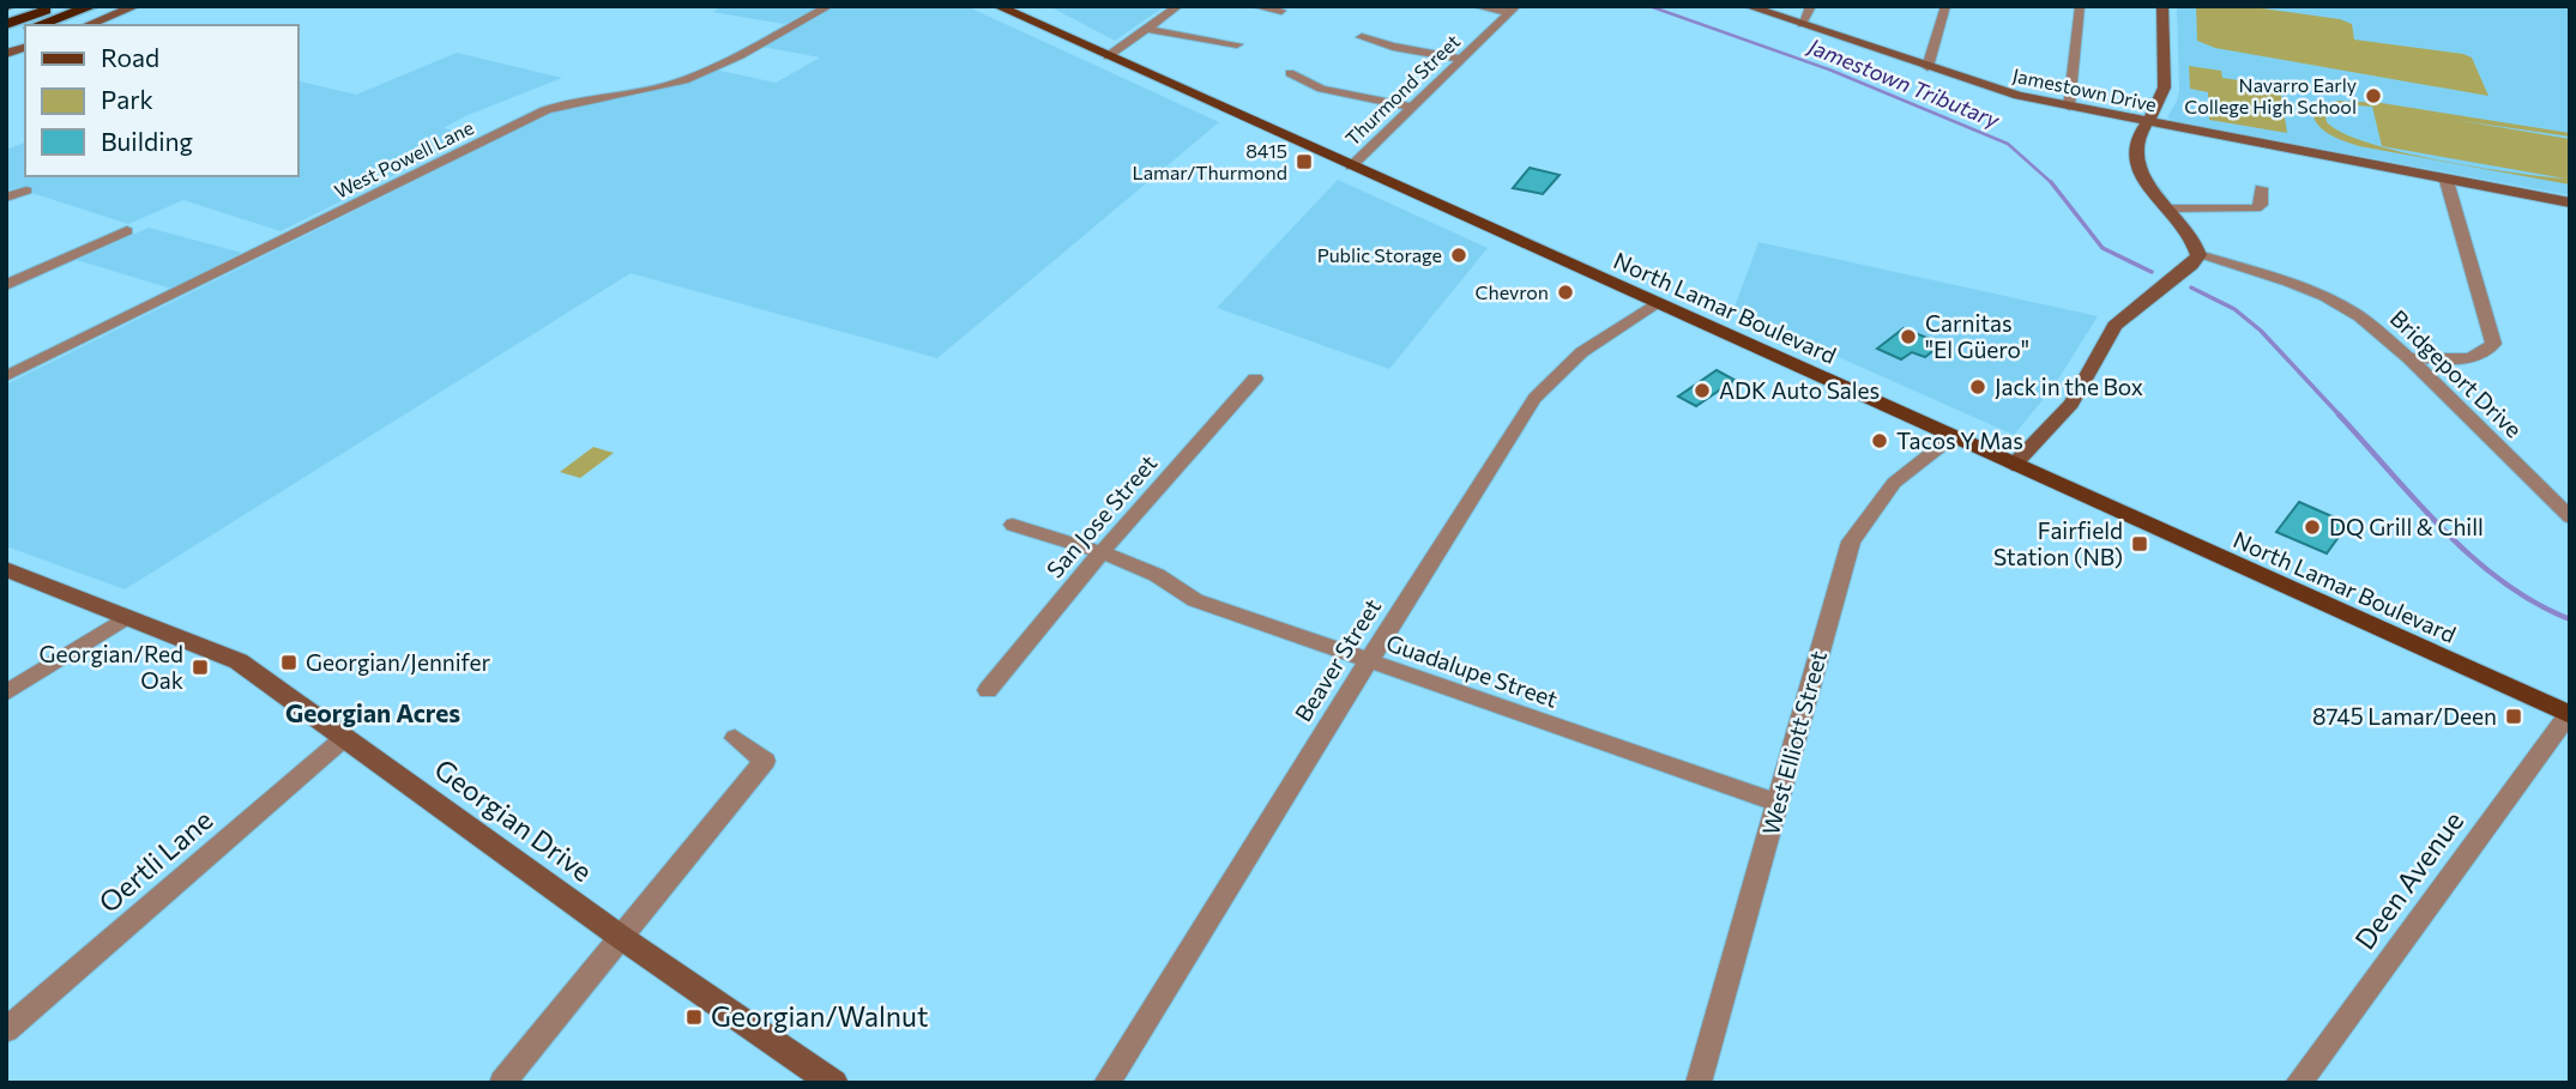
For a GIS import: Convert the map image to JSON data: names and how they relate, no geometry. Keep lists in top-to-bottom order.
{
  "streets": {
    "main road": ["North Lamar Boulevard"],
    "street": [
      "Thurmond Street",
      "Jamestown Drive",
      "West Powell Lane",
      "Bridgeport Drive",
      "San Jose Street",
      "Beaver Street",
      "Guadalupe Street",
      "West Elliott Street",
      "Georgian Drive",
      "Oertli Lane",
      "Deen Avenue"
    ]
  },
  "crossings": [
    ["Thurmond Street", "North Lamar Boulevard"],
    ["North Lamar Boulevard", "Beaver Street"],
    ["North Lamar Boulevard", "West Elliott Street"],
    ["North Lamar Boulevard", "Deen Avenue"],
    ["San Jose Street", "Guadalupe Street"],
    ["Beaver Street", "Guadalupe Street"],
    ["Guadalupe Street", "West Elliott Street"],
    ["Georgian Drive", "Oertli Lane"]
  ],
  "districts": ["Georgian Acres"],
  "water": ["Jamestown Tributary"],
  "places": {
    "other": [
      "Navarro Early College High School",
      "Public Storage",
      "Chevron",
      "Carnitas \"El Güero\"",
      "Jack in the Box",
      "ADK Auto Sales",
      "Tacos Y Mas",
      "DQ Grill & Chill"
    ],
    "transit": [
      "8415 Lamar/Thurmond",
      "Fairfield Station (NB)",
      "Georgian/Jennifer",
      "Georgian/Red Oak",
      "8745 Lamar/Deen",
      "Georgian/Walnut"
    ]
  },
  "legend": ["Road", "Park", "Building"]
}
